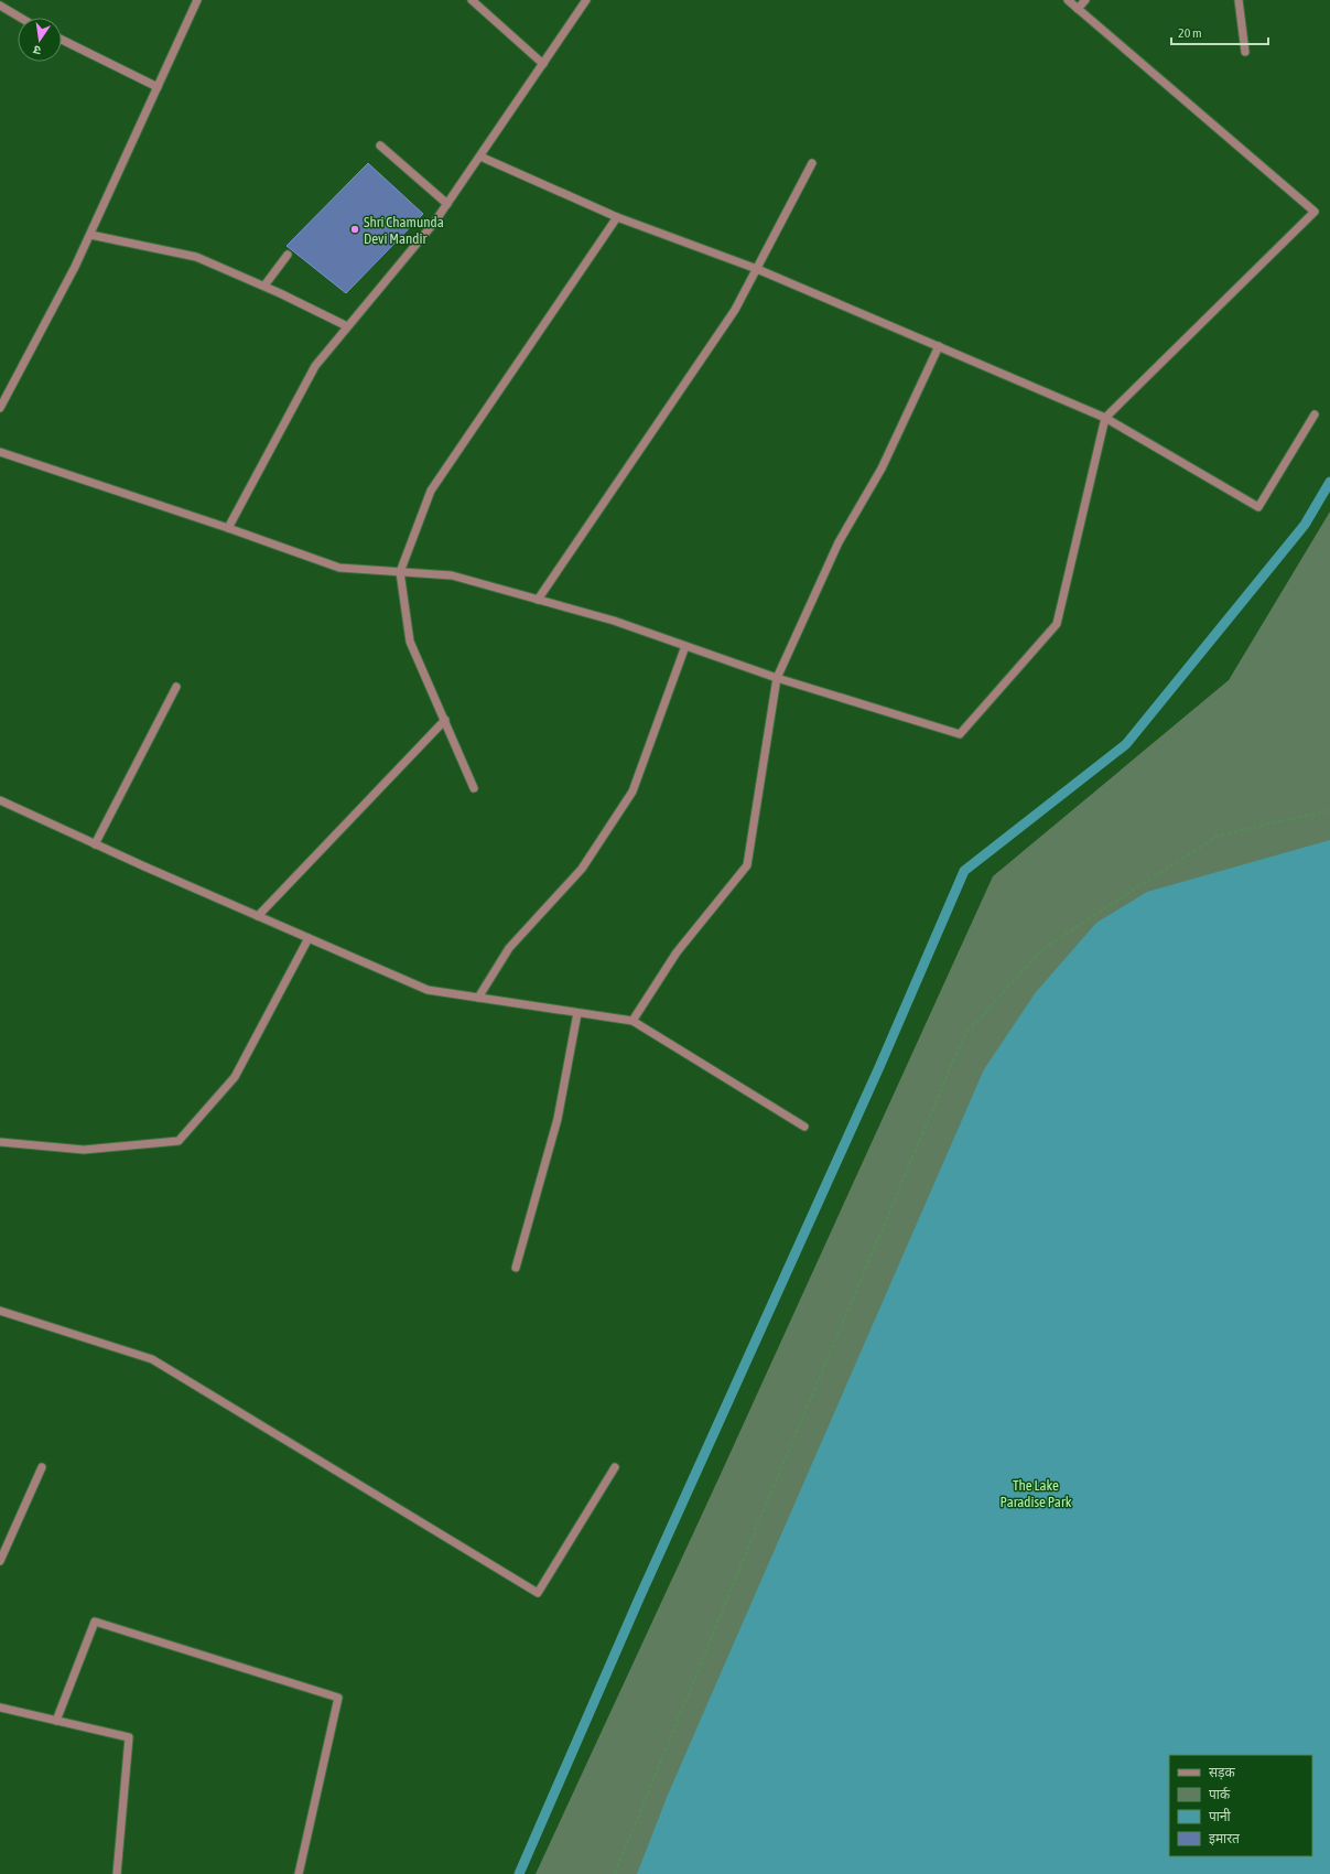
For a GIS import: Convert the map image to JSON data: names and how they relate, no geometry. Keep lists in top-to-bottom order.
{
  "parks": ["The Lake Paradise Park"],
  "places": ["Shri Chamunda Devi Mandir"],
  "legend": [
    "सड़क",
    "पार्क",
    "पानी",
    "इमारत"
  ],
  "scale_bar": "20 m",
  "north": "bottom"
}
